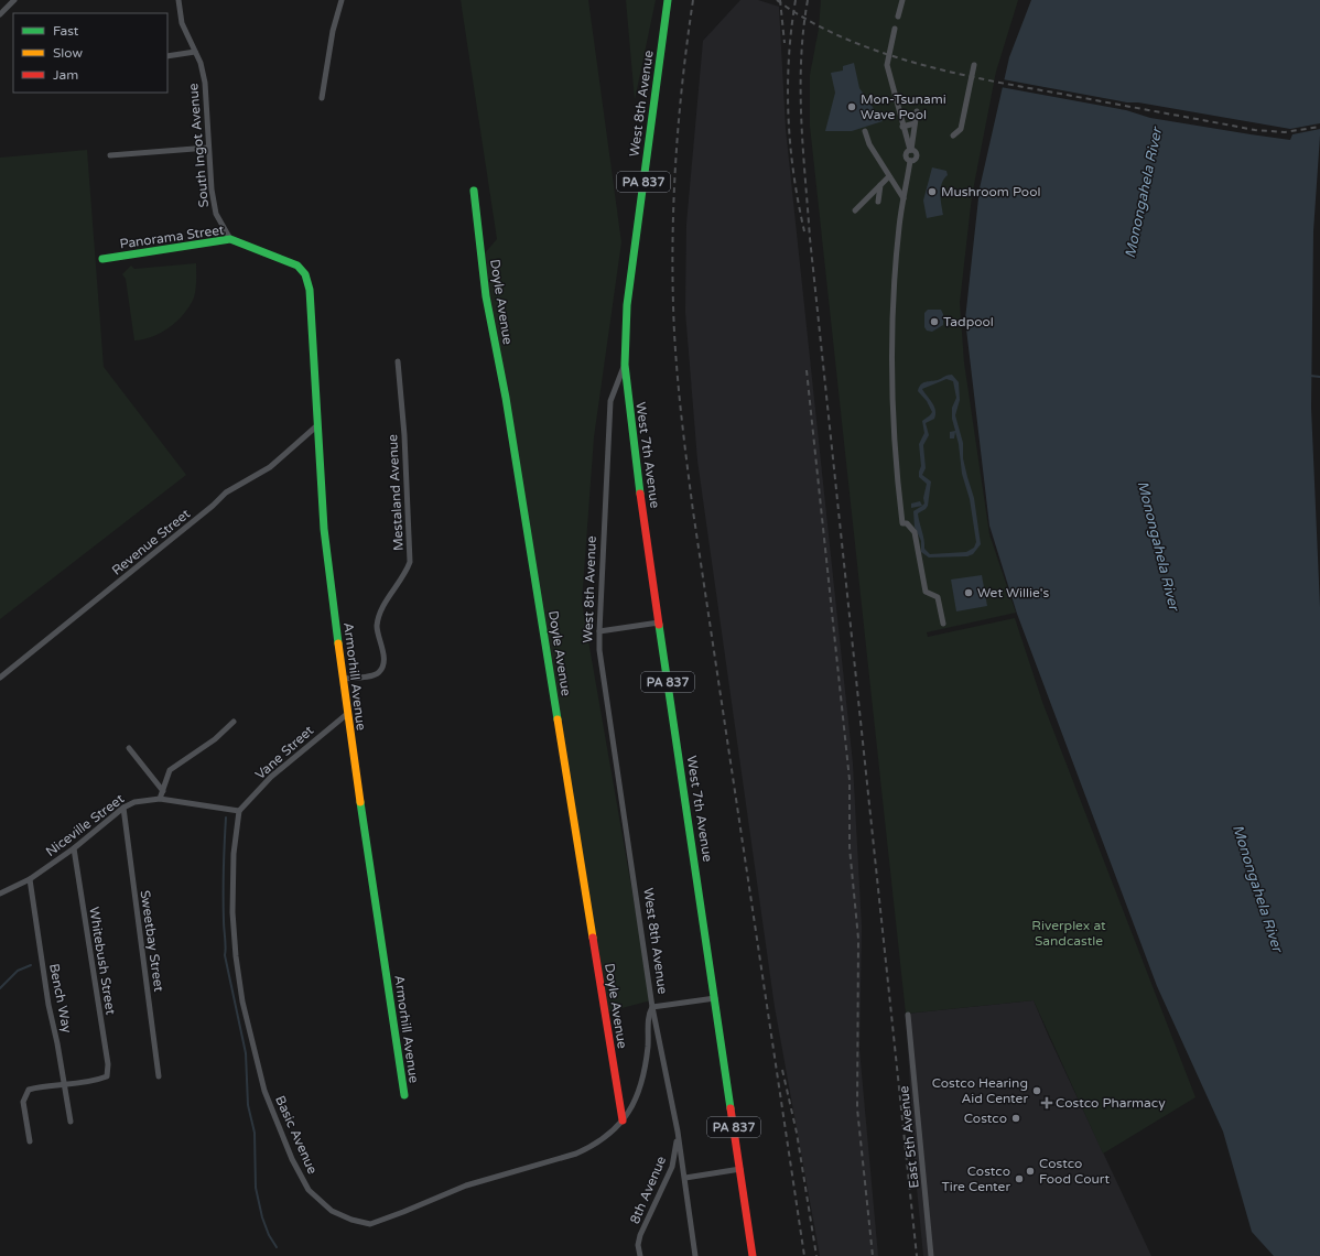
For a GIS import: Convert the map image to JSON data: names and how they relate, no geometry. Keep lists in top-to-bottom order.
{
  "streets": {
    "street": [
      "West 8th Avenue",
      "South Ingot Avenue",
      "PA 837",
      "Panorama Street",
      "Doyle Avenue",
      "West 7th Avenue",
      "Mestaland Avenue",
      "Revenue Street",
      "Armorhill Avenue",
      "Vane Street",
      "Niceville Street",
      "Sweetbay Street",
      "Whitebush Street",
      "Bench Way",
      "Basic Avenue",
      "East 5th Avenue",
      "8th Avenue"
    ]
  },
  "crossings": [
    ["West 8th Avenue", "West 7th Avenue"],
    ["West 8th Avenue", "Basic Avenue"],
    ["West 8th Avenue", "8th Avenue"],
    ["South Ingot Avenue", "Panorama Street"],
    ["Panorama Street", "Armorhill Avenue"],
    ["Doyle Avenue", "Basic Avenue"],
    ["Mestaland Avenue", "Armorhill Avenue"],
    ["Revenue Street", "Armorhill Avenue"],
    ["Armorhill Avenue", "Vane Street"],
    ["Vane Street", "Basic Avenue"],
    ["Niceville Street", "Sweetbay Street"],
    ["Niceville Street", "Whitebush Street"],
    ["Niceville Street", "Bench Way"],
    ["Whitebush Street", "Bench Way"]
  ],
  "water": ["Monongahela River"],
  "parks": ["Riverplex at Sandcastle"],
  "places": {
    "other": [
      "Mon-Tsunami Wave Pool",
      "Mushroom Pool",
      "Tadpool",
      "Wet Willie's",
      "Costco Hearing Aid Center",
      "Costco",
      "Costco Food Court",
      "Costco Tire Center"
    ],
    "health": ["Costco Pharmacy"]
  },
  "legend": ["Fast", "Slow", "Jam"]
}
